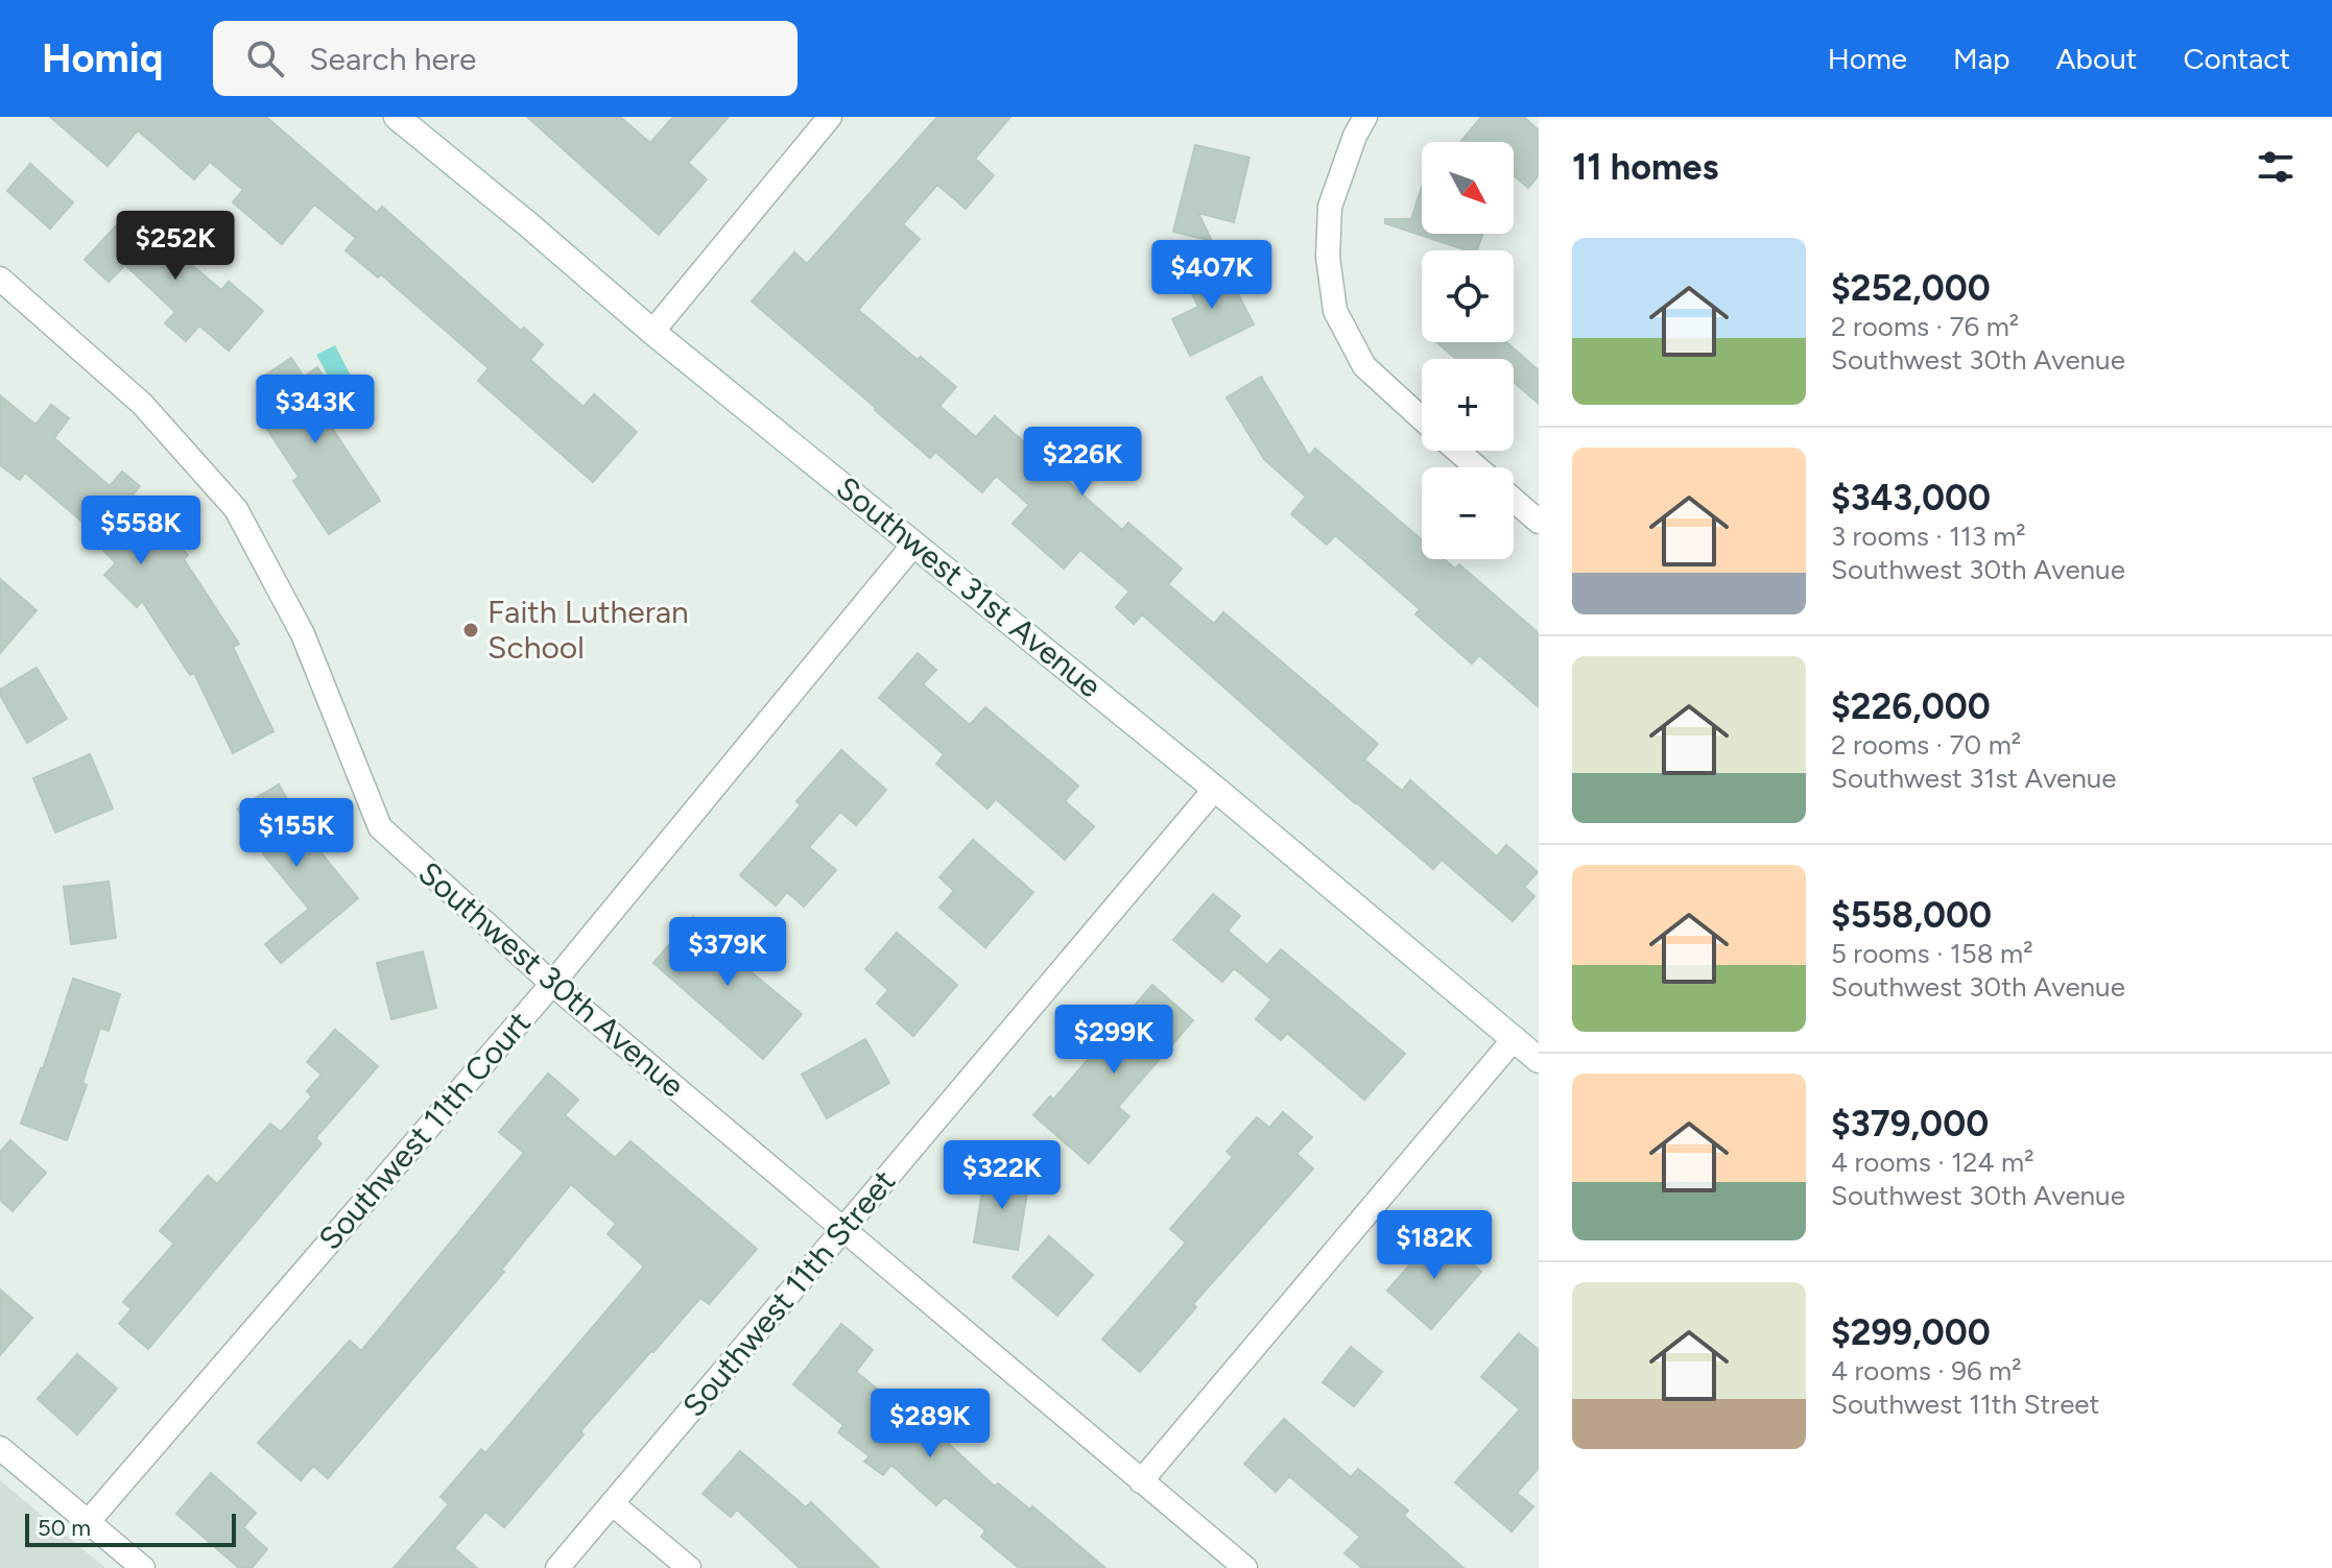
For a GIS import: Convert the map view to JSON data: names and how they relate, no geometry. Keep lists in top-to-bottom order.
{
  "streets": {
    "main road": ["Southwest 31st Avenue"],
    "street": ["Southwest 30th Avenue", "Southwest 11th Court", "Southwest 11th Street"]
  },
  "crossings": [
    ["Southwest 31st Avenue", "Southwest 11th Court"],
    ["Southwest 31st Avenue", "Southwest 11th Street"],
    ["Southwest 30th Avenue", "Southwest 11th Court"],
    ["Southwest 30th Avenue", "Southwest 11th Street"]
  ],
  "places": ["Faith Lutheran School"],
  "scale_bar": "50 m",
  "north": "bottom right",
  "page": {
    "header": "Homiq",
    "search": "Search here",
    "nav": [
      "Home",
      "Map",
      "About",
      "Contact"
    ],
    "heading": "11 homes",
    "map_buttons": ["+", "−"],
    "price": [
      "$252K",
      "$407K",
      "$343K",
      "$226K",
      "$558K",
      "$155K",
      "$379K",
      "$299K",
      "$322K",
      "$182K",
      "$289K"
    ],
    "list": [
      {
        "name": "$252,000",
        "note": "2 rooms · 76 m² · Southwest 30th Avenue"
      },
      {
        "name": "$343,000",
        "note": "3 rooms · 113 m² · Southwest 30th Avenue"
      },
      {
        "name": "$226,000",
        "note": "2 rooms · 70 m² · Southwest 31st Avenue"
      },
      {
        "name": "$558,000",
        "note": "5 rooms · 158 m² · Southwest 30th Avenue"
      },
      {
        "name": "$379,000",
        "note": "4 rooms · 124 m² · Southwest 30th Avenue"
      },
      {
        "name": "$299,000",
        "note": "4 rooms · 96 m² · Southwest 11th Street"
      }
    ],
    "scale": "50 m"
  }
}
